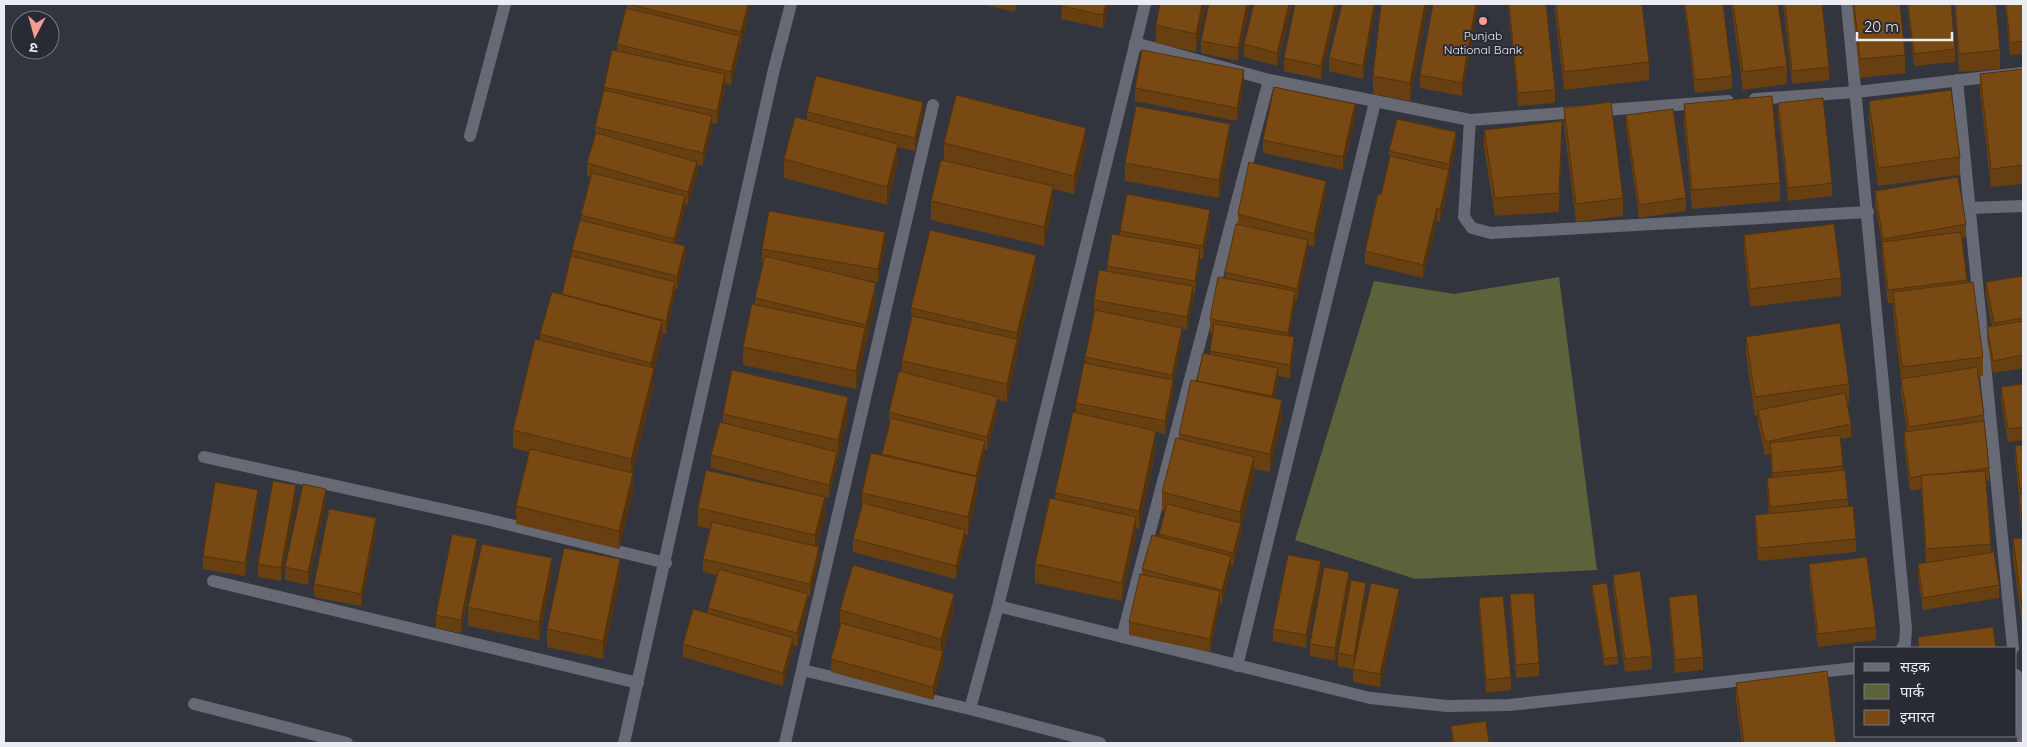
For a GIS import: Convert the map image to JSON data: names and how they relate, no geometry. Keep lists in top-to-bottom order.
{
  "places": ["Punjab National Bank"],
  "legend": ["सड़क", "पार्क", "इमारत"],
  "scale_bar": "20 m",
  "north": "bottom"
}
